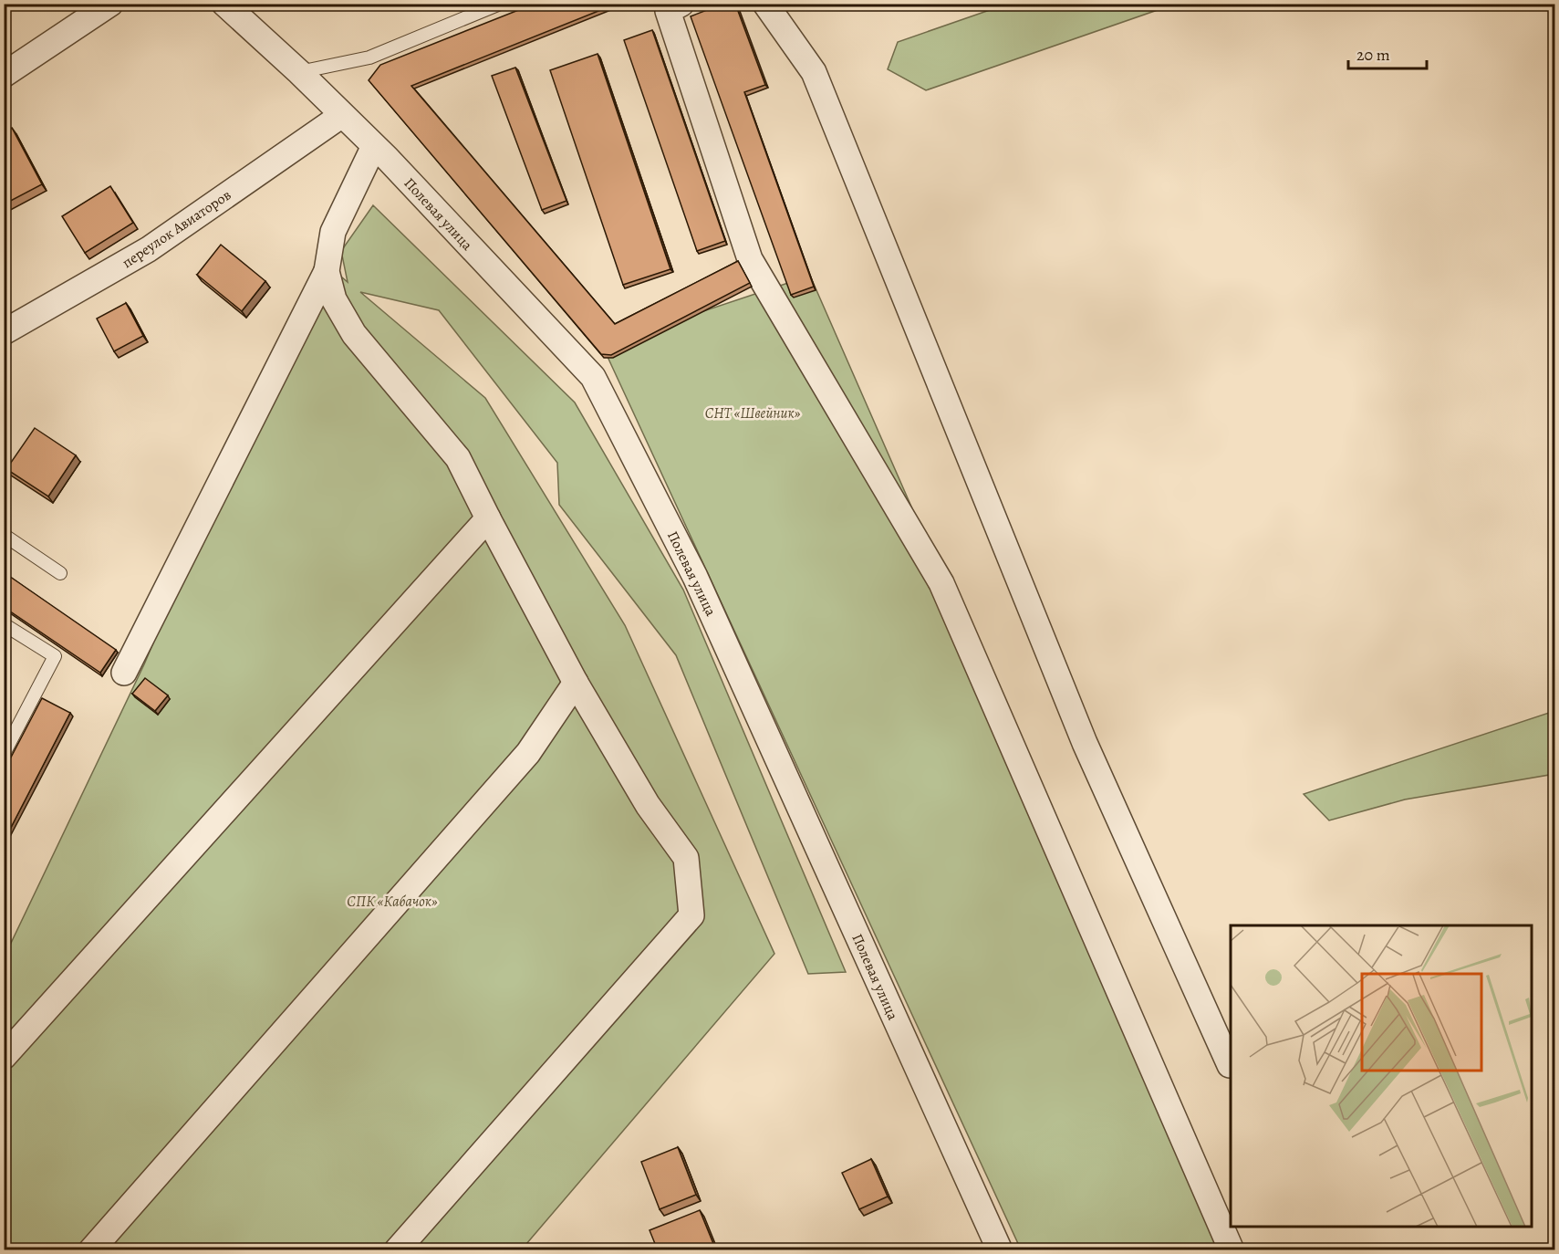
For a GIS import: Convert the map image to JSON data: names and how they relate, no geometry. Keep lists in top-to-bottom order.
{
  "streets": {
    "street": ["Полевая улица", "переулок Авиаторов"]
  },
  "crossings": [
    ["Полевая улица", "переулок Авиаторов"]
  ],
  "parks": ["СНТ «Швейник»", "СПК «Кабачок»"],
  "scale_bar": "20 m"
}
